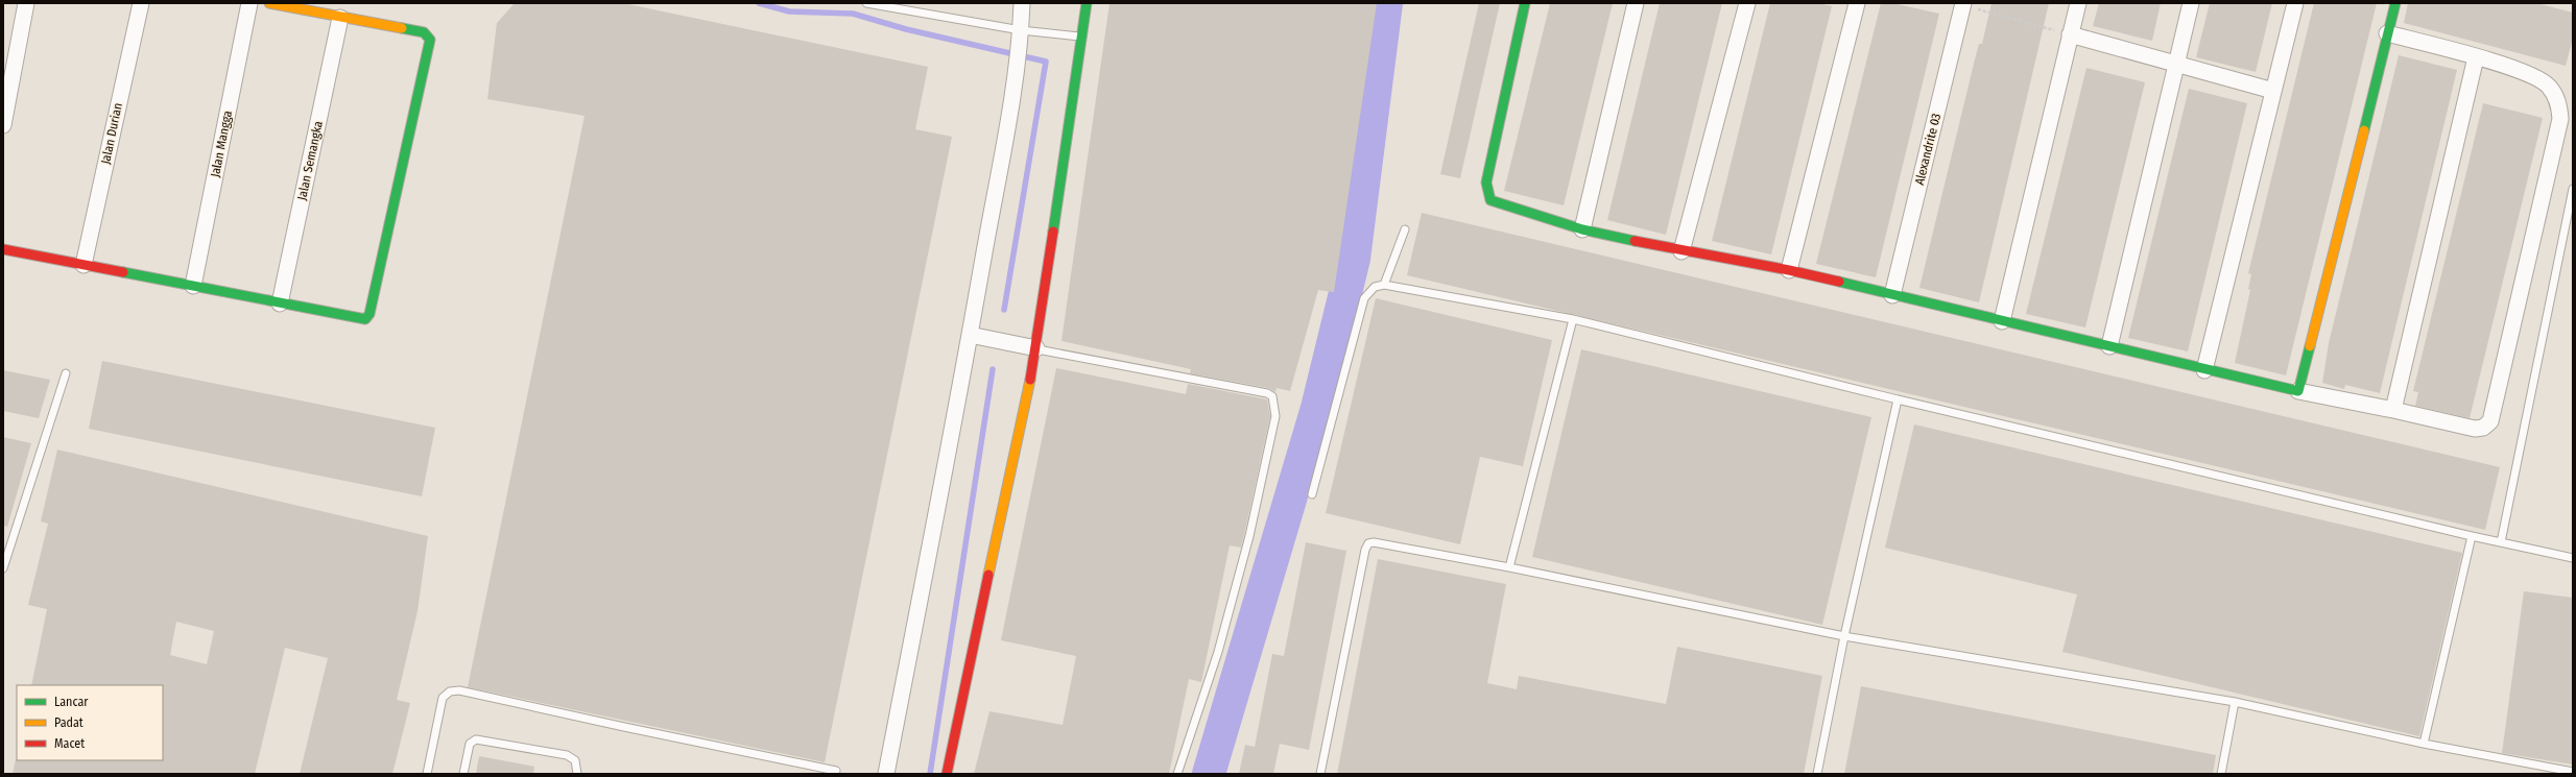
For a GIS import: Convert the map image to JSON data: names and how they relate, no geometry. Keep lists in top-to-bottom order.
{
  "streets": {
    "street": [
      "Jalan Durian",
      "Jalan Mangga",
      "Alexandrite 03",
      "Jalan Semangka"
    ]
  },
  "legend": ["Lancar", "Padat", "Macet"]
}
